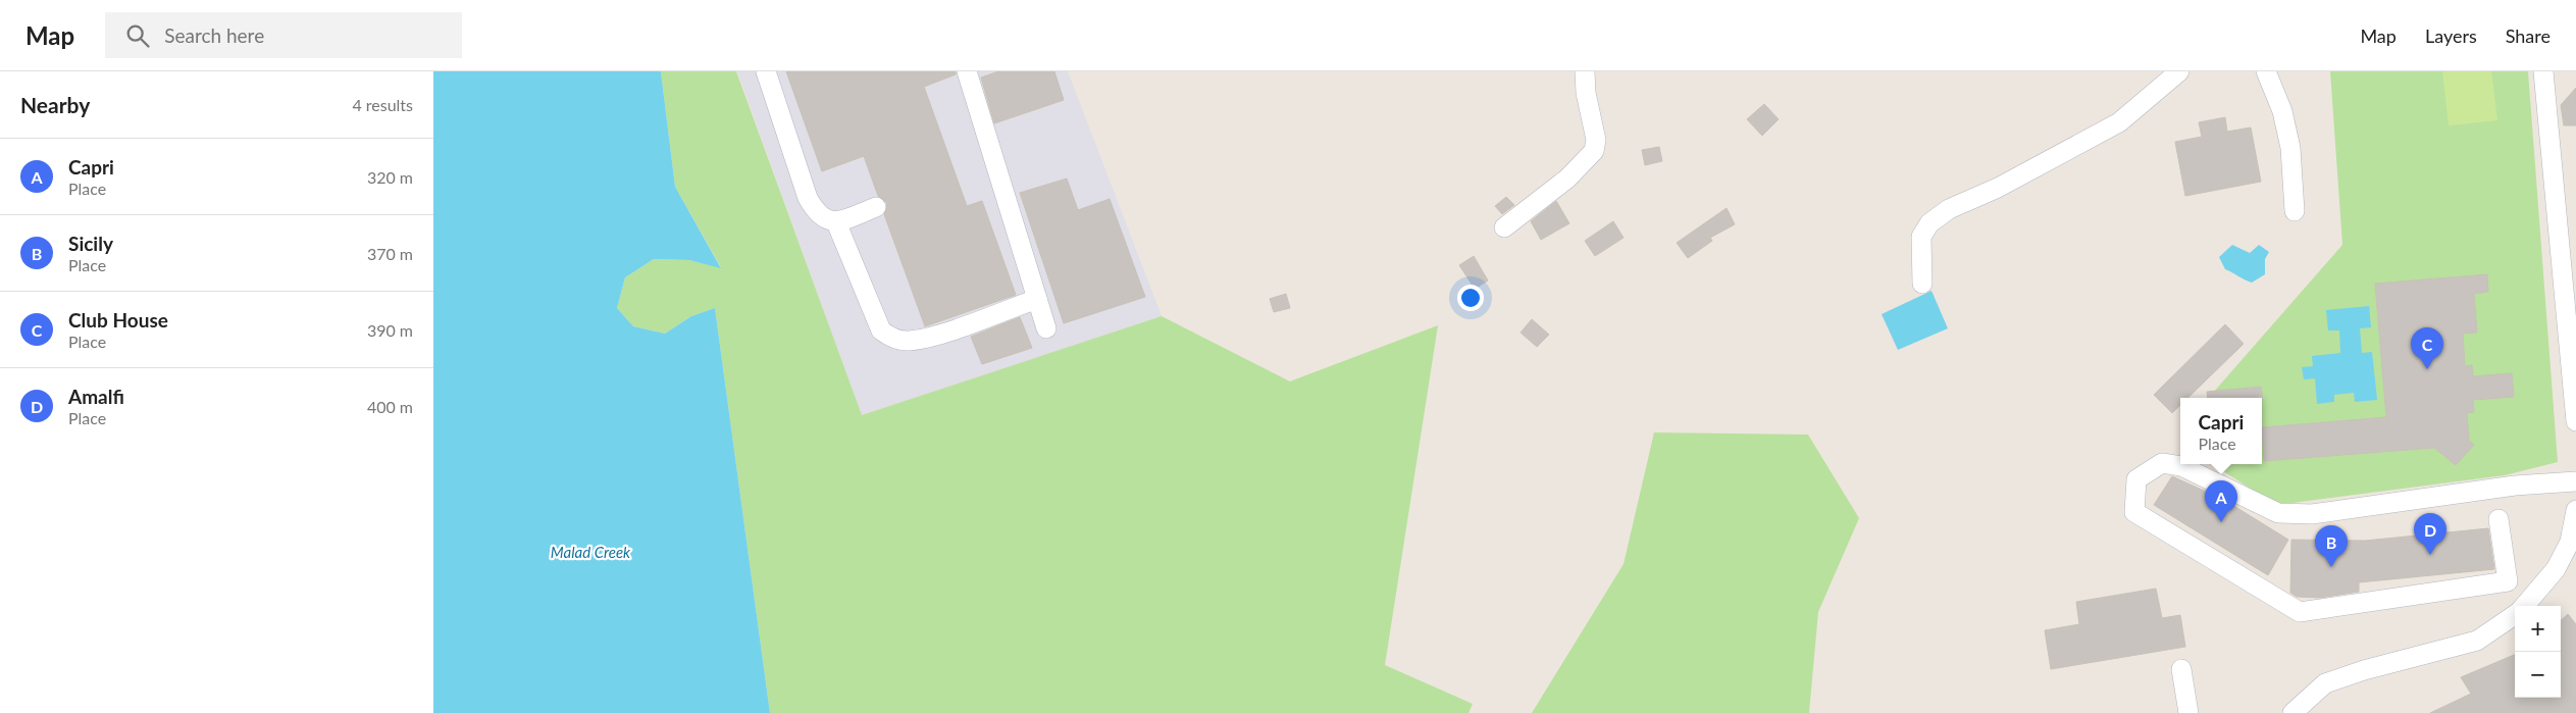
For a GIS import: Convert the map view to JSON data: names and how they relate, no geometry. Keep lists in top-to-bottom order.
{
  "water": ["Malad Creek"],
  "page": {
    "header": "Map",
    "search": "Search here",
    "nav": ["Map", "Layers", "Share"],
    "heading": ["Nearby", "4 results"],
    "list": [
      {
        "mark": "A",
        "name": "Capri",
        "note": "Place",
        "value": "320 m"
      },
      {
        "mark": "B",
        "name": "Sicily",
        "note": "Place",
        "value": "370 m"
      },
      {
        "mark": "C",
        "name": "Club House",
        "note": "Place",
        "value": "390 m"
      },
      {
        "mark": "D",
        "name": "Amalfi",
        "note": "Place",
        "value": "400 m"
      }
    ],
    "pins": [
      "C",
      "A",
      "D",
      "B"
    ],
    "popup": ["Capri", "Place"],
    "map_buttons": ["+", "−"]
  }
}
